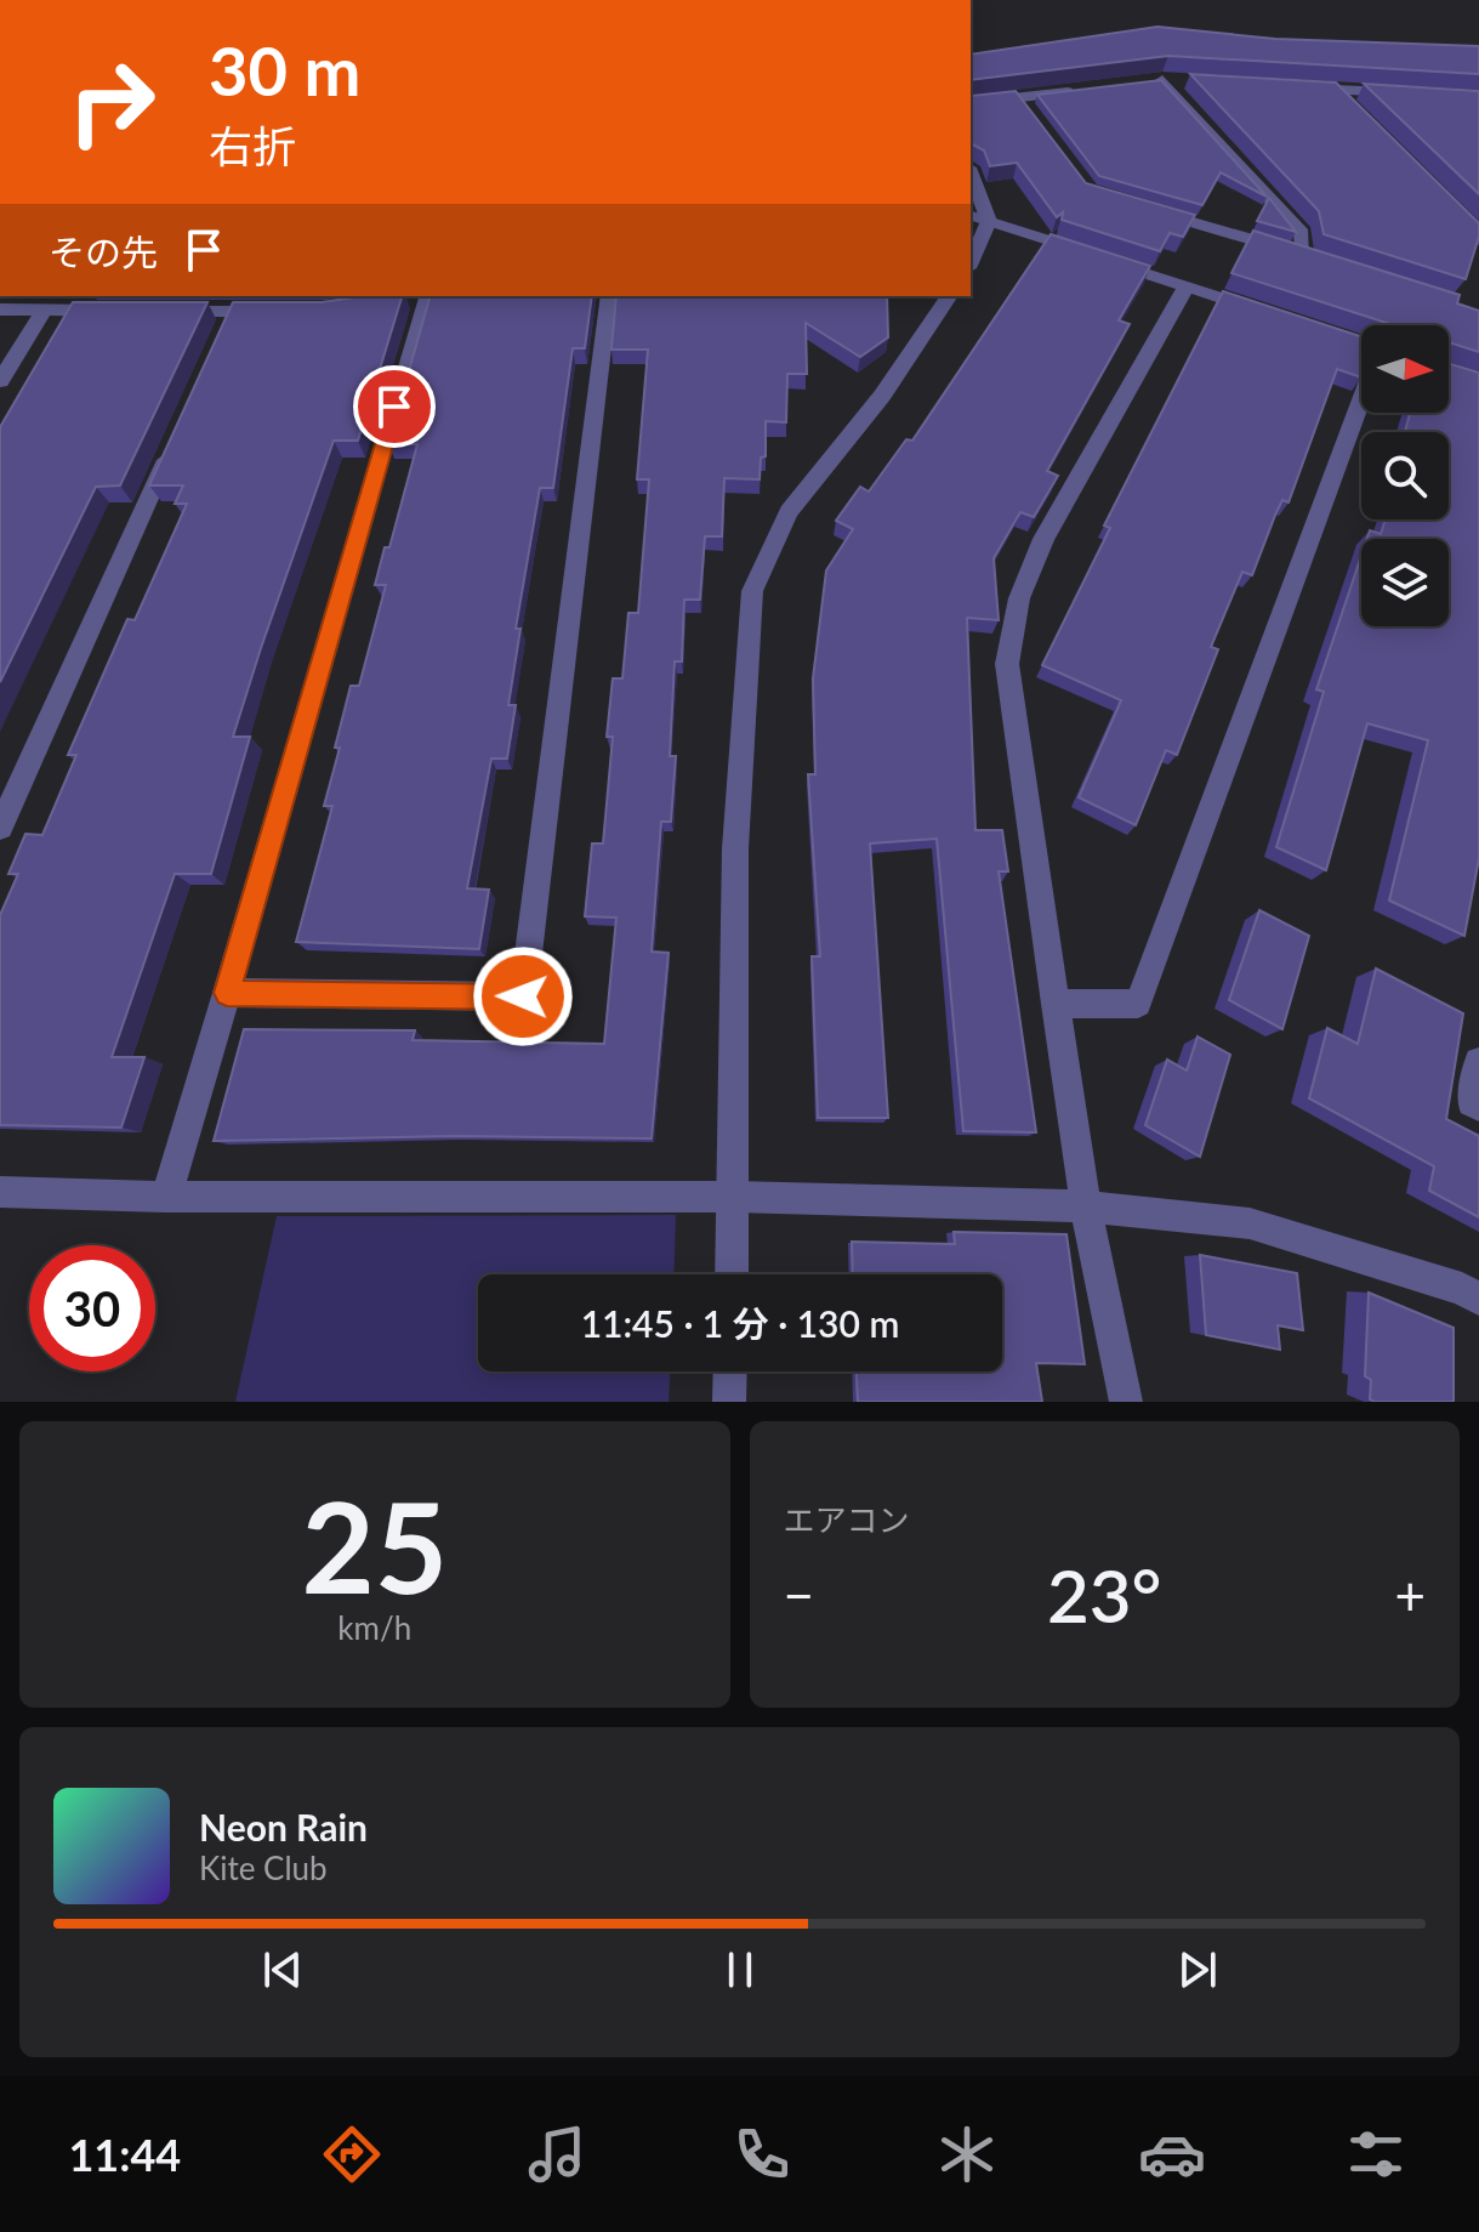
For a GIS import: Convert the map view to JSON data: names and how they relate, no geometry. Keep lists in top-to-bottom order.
{
  "north": "right",
  "page": {
    "turn": ["30 m", "右折"],
    "then": "その先",
    "limit": "30",
    "trip": "11:45 · 1 分 · 130 m",
    "tile": [
      ["25", "km/h"],
      "エアコン"
    ],
    "heat": ["−", "23°", "+"],
    "song": ["Neon Rain", "Kite Club"],
    "tabs": "11:44"
  }
}
